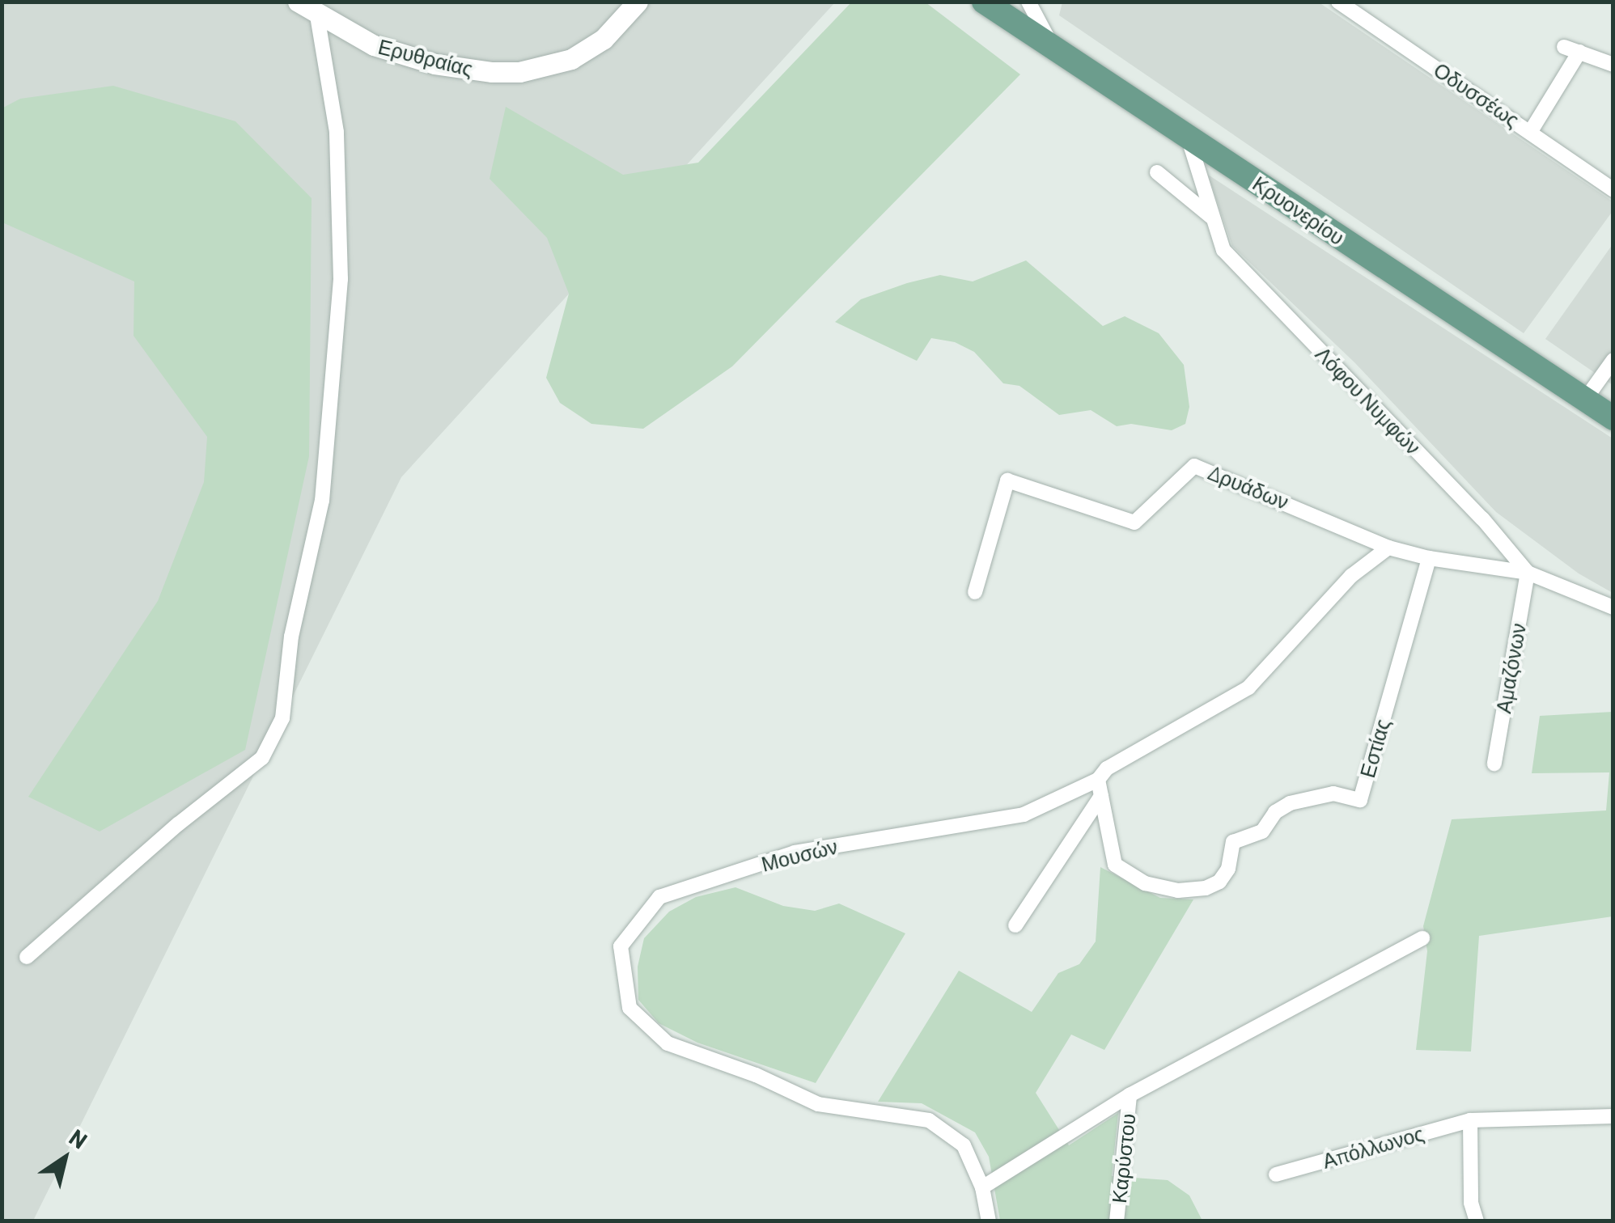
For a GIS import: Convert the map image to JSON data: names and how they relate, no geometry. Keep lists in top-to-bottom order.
{
  "streets": {
    "main road": ["Ερυθραίας", "Κρυονερίου"],
    "street": [
      "Οδυσσέως",
      "Λόφου Νυμφών",
      "Δρυάδων",
      "Αμαζόνων",
      "Εστίας",
      "Μουσών",
      "Απόλλωνος",
      "Καρύστου"
    ]
  },
  "crossings": [
    ["Κρυονερίου", "Λόφου Νυμφών"],
    ["Λόφου Νυμφών", "Δρυάδων"],
    ["Λόφου Νυμφών", "Αμαζόνων"],
    ["Δρυάδων", "Αμαζόνων"],
    ["Δρυάδων", "Εστίας"],
    ["Δρυάδων", "Μουσών"]
  ],
  "north": "top right"
}
